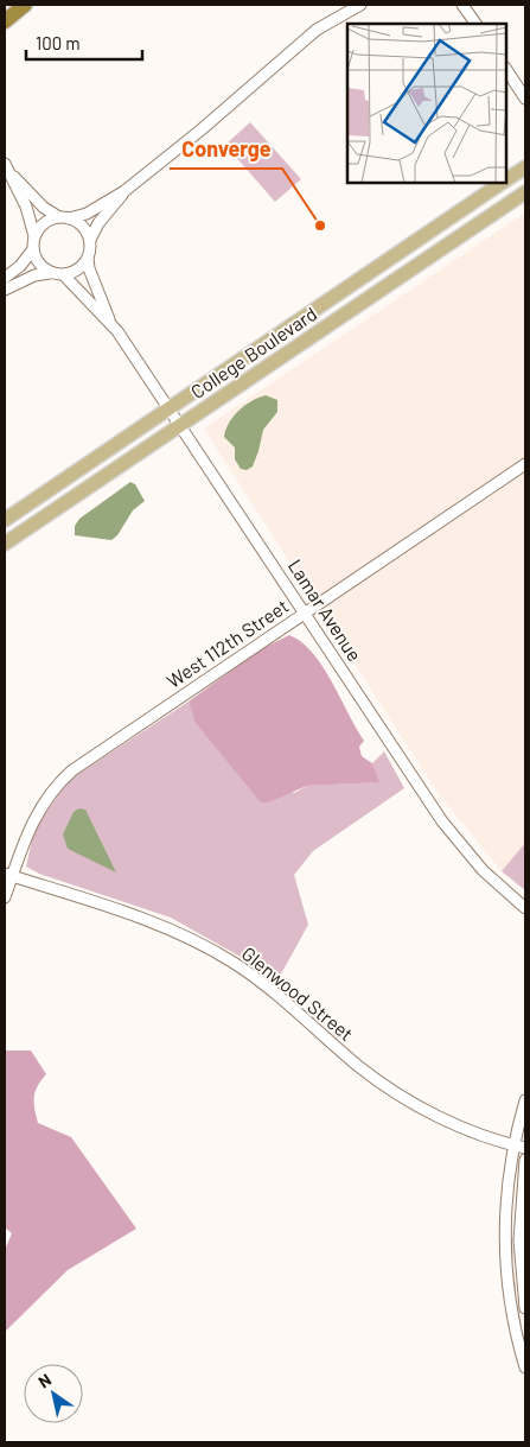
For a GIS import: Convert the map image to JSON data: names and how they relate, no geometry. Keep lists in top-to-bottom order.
{
  "streets": {
    "main road": ["College Boulevard"],
    "street": ["Lamar Avenue", "West 112th Street", "Glenwood Street"]
  },
  "crossings": [
    ["College Boulevard", "Lamar Avenue"],
    ["Lamar Avenue", "West 112th Street"],
    ["West 112th Street", "Glenwood Street"]
  ],
  "places": ["Converge"],
  "scale_bar": "100 m",
  "north": "top left"
}
